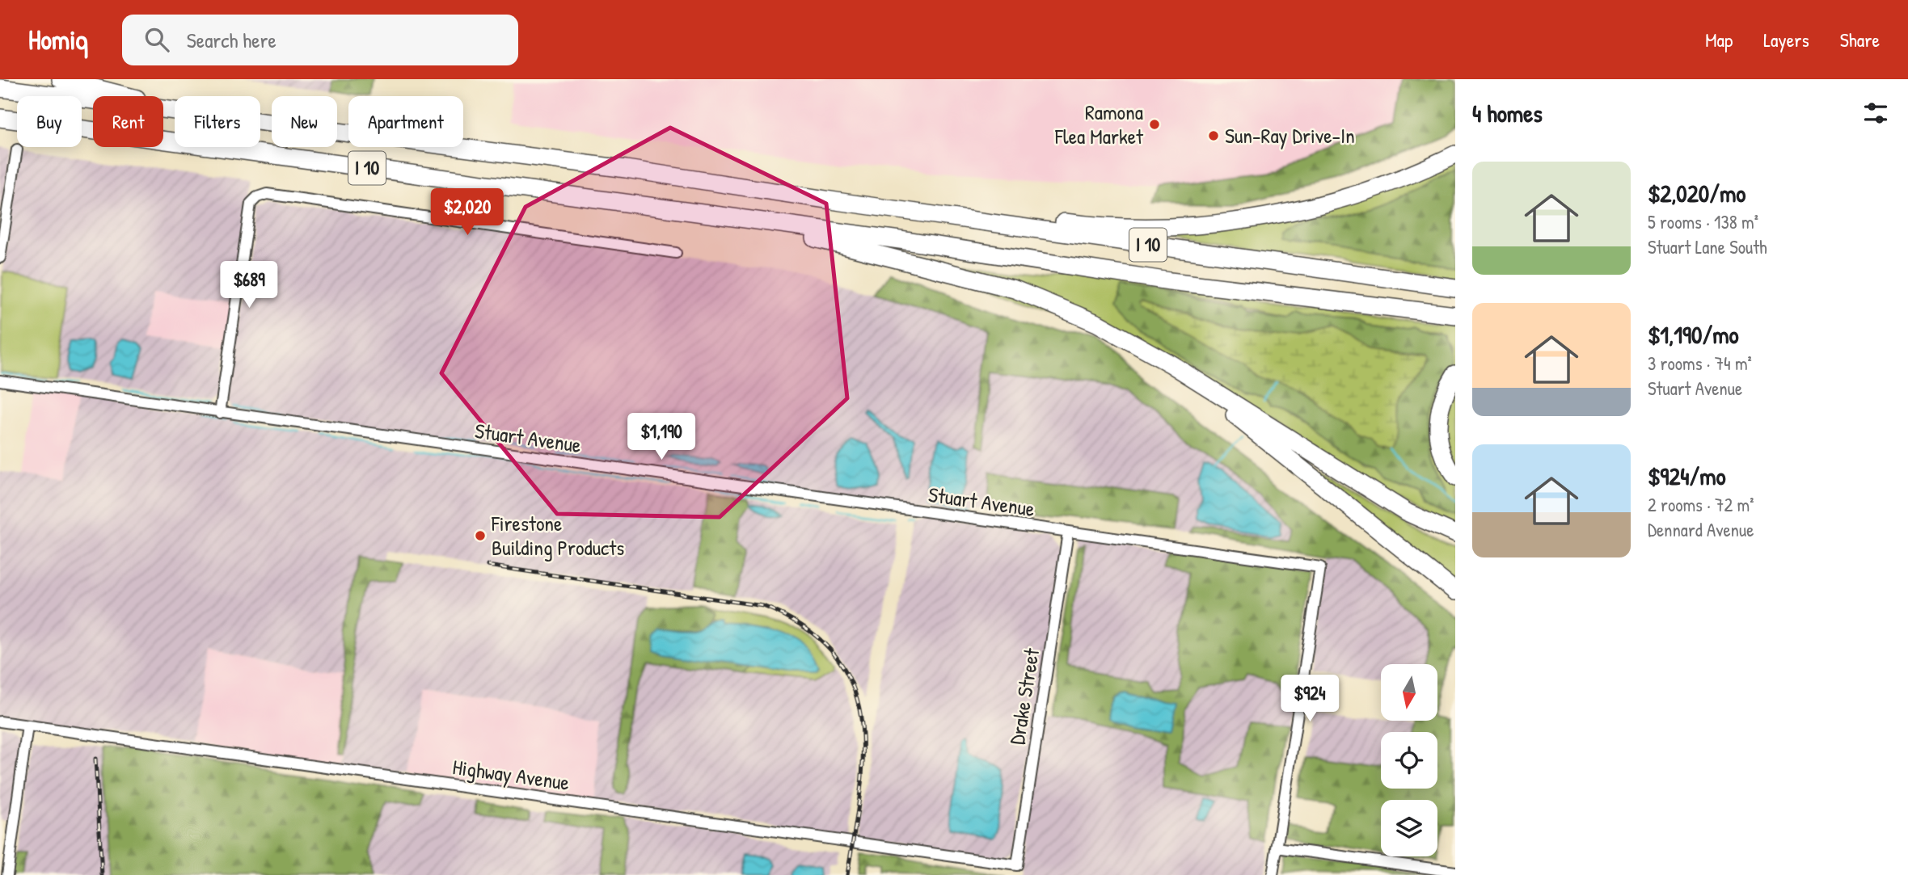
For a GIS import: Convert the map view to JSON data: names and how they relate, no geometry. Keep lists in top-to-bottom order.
{
  "streets": {
    "highway": ["I 10"],
    "street": ["Stuart Avenue", "Drake Street", "Highway Avenue"]
  },
  "crossings": [
    ["Stuart Avenue", "Drake Street"],
    ["Drake Street", "Highway Avenue"]
  ],
  "places": ["Ramona Flea Market", "Sun-Ray Drive-In", "Firestone Building Products"],
  "north": "bottom",
  "page": {
    "header": "Homiq",
    "search": "Search here",
    "nav": ["Map", "Layers", "Share"],
    "heading": "4 homes",
    "chip": [
      "Buy",
      "Rent",
      "Filters",
      "New",
      "Apartment"
    ],
    "list": [
      {
        "name": "$2,020/mo",
        "note": "5 rooms · 138 m² · Stuart Lane South"
      },
      {
        "name": "$1,190/mo",
        "note": "3 rooms · 74 m² · Stuart Avenue"
      },
      {
        "name": "$924/mo",
        "note": "2 rooms · 72 m² · Dennard Avenue"
      }
    ],
    "price": [
      "$2,020",
      "$689",
      "$1,190",
      "$924"
    ]
  }
}
